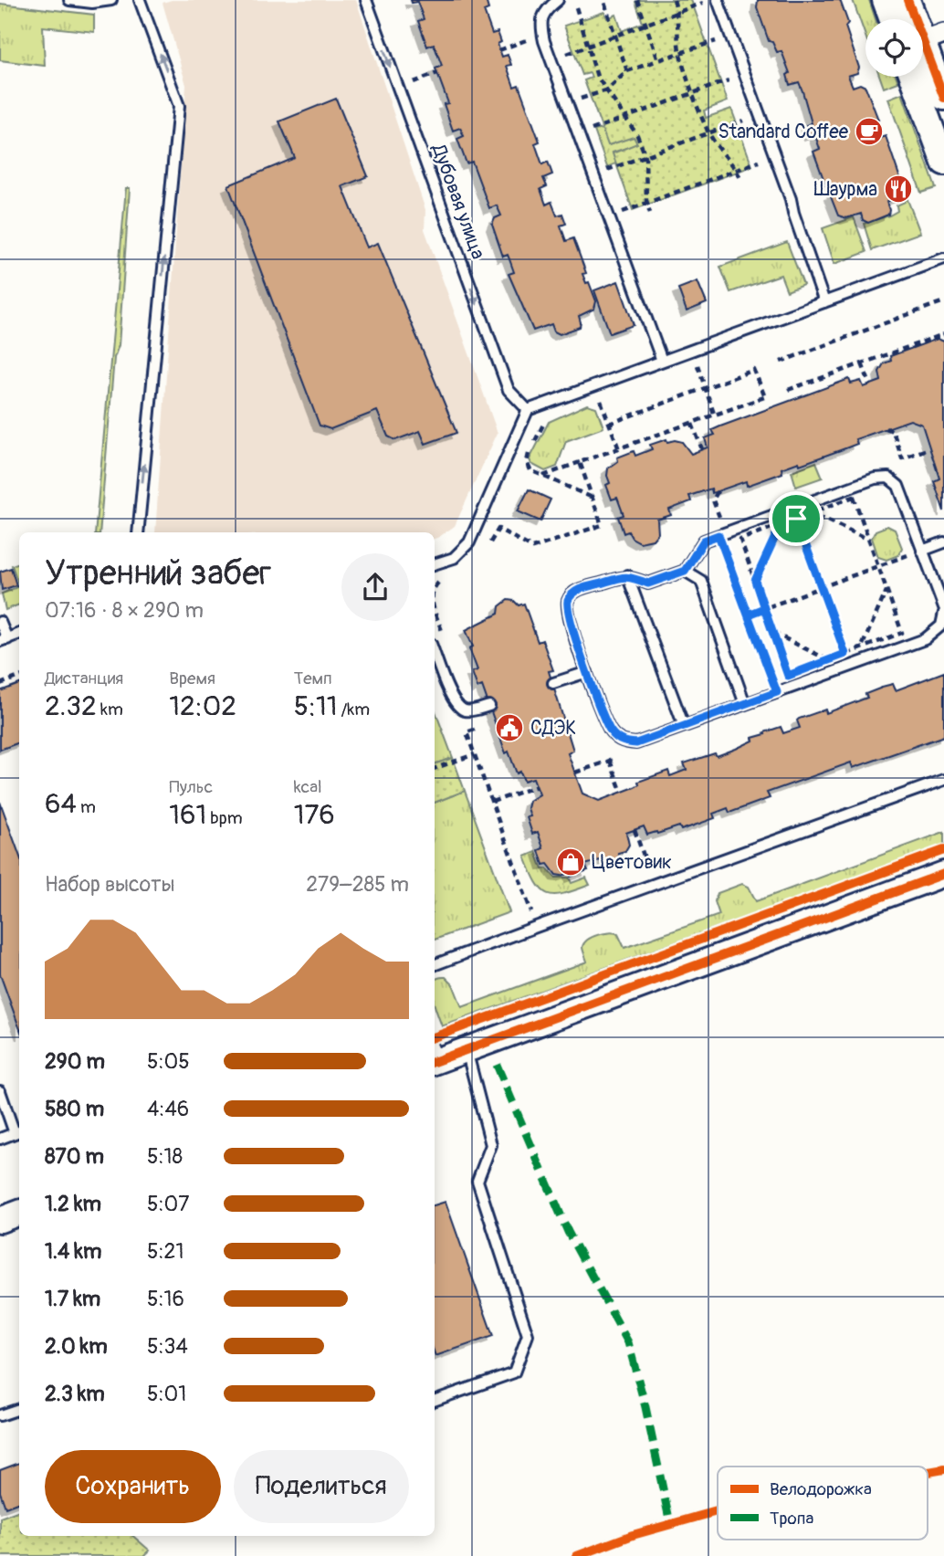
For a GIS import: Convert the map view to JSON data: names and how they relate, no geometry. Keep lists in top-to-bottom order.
{
  "streets": {
    "lane": ["Дубовая улица"]
  },
  "one_way": ["Дубовая улица"],
  "places": {
    "cafe": ["Standard Coffee"],
    "restaurant": ["Шаурма"],
    "public building": ["СДЭК"],
    "shop": ["Цветовик"]
  },
  "legend": ["Велодорожка", "Тропа"],
  "page": {
    "heading": ["Утренний забег", "07:16 · 8 × 290 m"],
    "stats": [
      ["Дистанция", "2.32 km"],
      ["Время", "12:02"],
      ["Темп", "5:11 /km"],
      ["64 m"],
      ["Пульс", "161 bpm"],
      ["kcal", "176"]
    ],
    "chart": ["Набор высоты", "279–285 m"],
    "list": [
      {
        "name": "290 m",
        "note": "5:05"
      },
      {
        "name": "580 m",
        "note": "4:46"
      },
      {
        "name": "870 m",
        "note": "5:18"
      },
      {
        "name": "1.2 km",
        "note": "5:07"
      },
      {
        "name": "1.4 km",
        "note": "5:21"
      },
      {
        "name": "1.7 km",
        "note": "5:16"
      },
      {
        "name": "2.0 km",
        "note": "5:34"
      },
      {
        "name": "2.3 km",
        "note": "5:01"
      }
    ],
    "buttons": ["Сохранить", "Поделиться"]
  }
}
